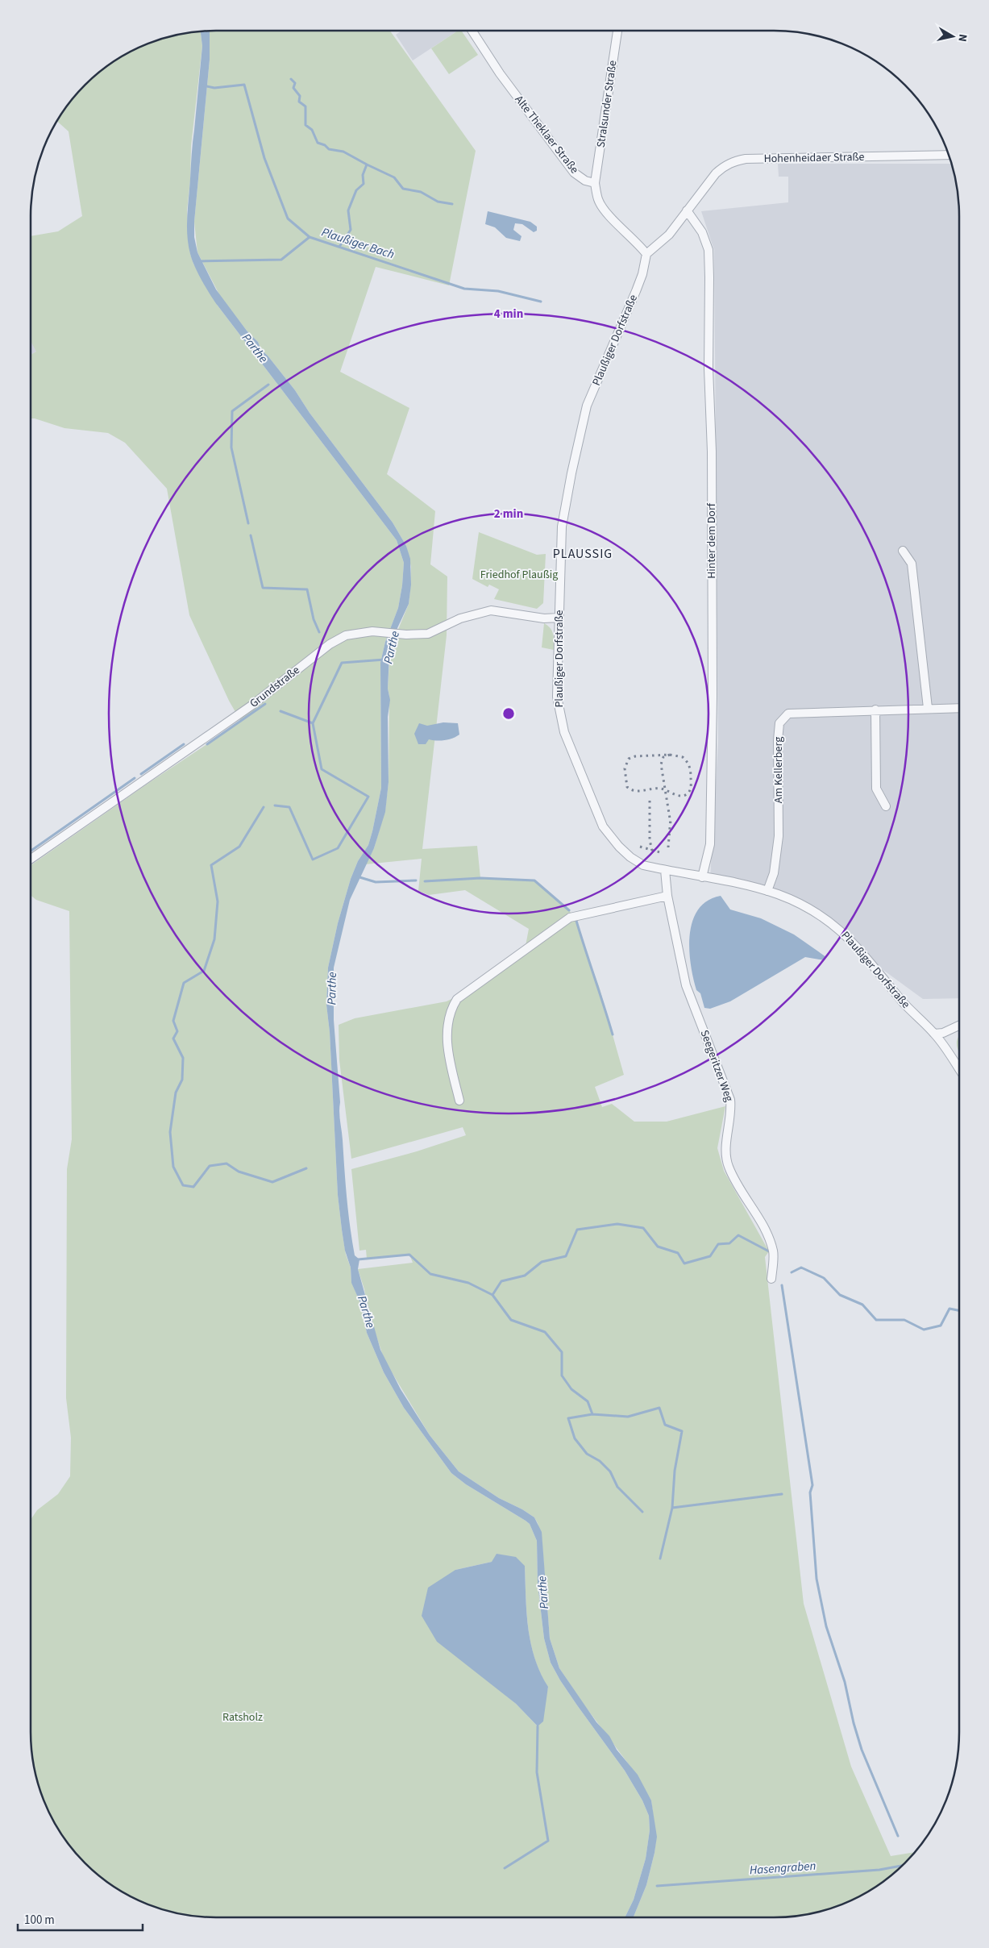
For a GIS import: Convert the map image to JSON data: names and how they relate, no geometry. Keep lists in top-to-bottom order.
{
  "streets": {
    "street": [
      "Stralsunder Straße",
      "Alte Theklaer Straße",
      "Hohenheidaer Straße",
      "Plaußiger Dorfstraße",
      "Hinter dem Dorf",
      "Grundstraße",
      "Am Kellerberg",
      "Seegeritzer Weg"
    ]
  },
  "crossings": [
    ["Stralsunder Straße", "Alte Theklaer Straße"],
    ["Hohenheidaer Straße", "Hinter dem Dorf"],
    ["Plaußiger Dorfstraße", "Hinter dem Dorf"],
    ["Plaußiger Dorfstraße", "Grundstraße"],
    ["Plaußiger Dorfstraße", "Am Kellerberg"],
    ["Plaußiger Dorfstraße", "Seegeritzer Weg"]
  ],
  "districts": ["PLAUSSIG"],
  "water": ["Plaußiger Bach", "Parthe", "Hasengraben"],
  "parks": ["Friedhof Plaußig", "Ratsholz"],
  "scale_bar": "100 m",
  "north": "right",
  "rings": ["4 min", "2 min"]
}
